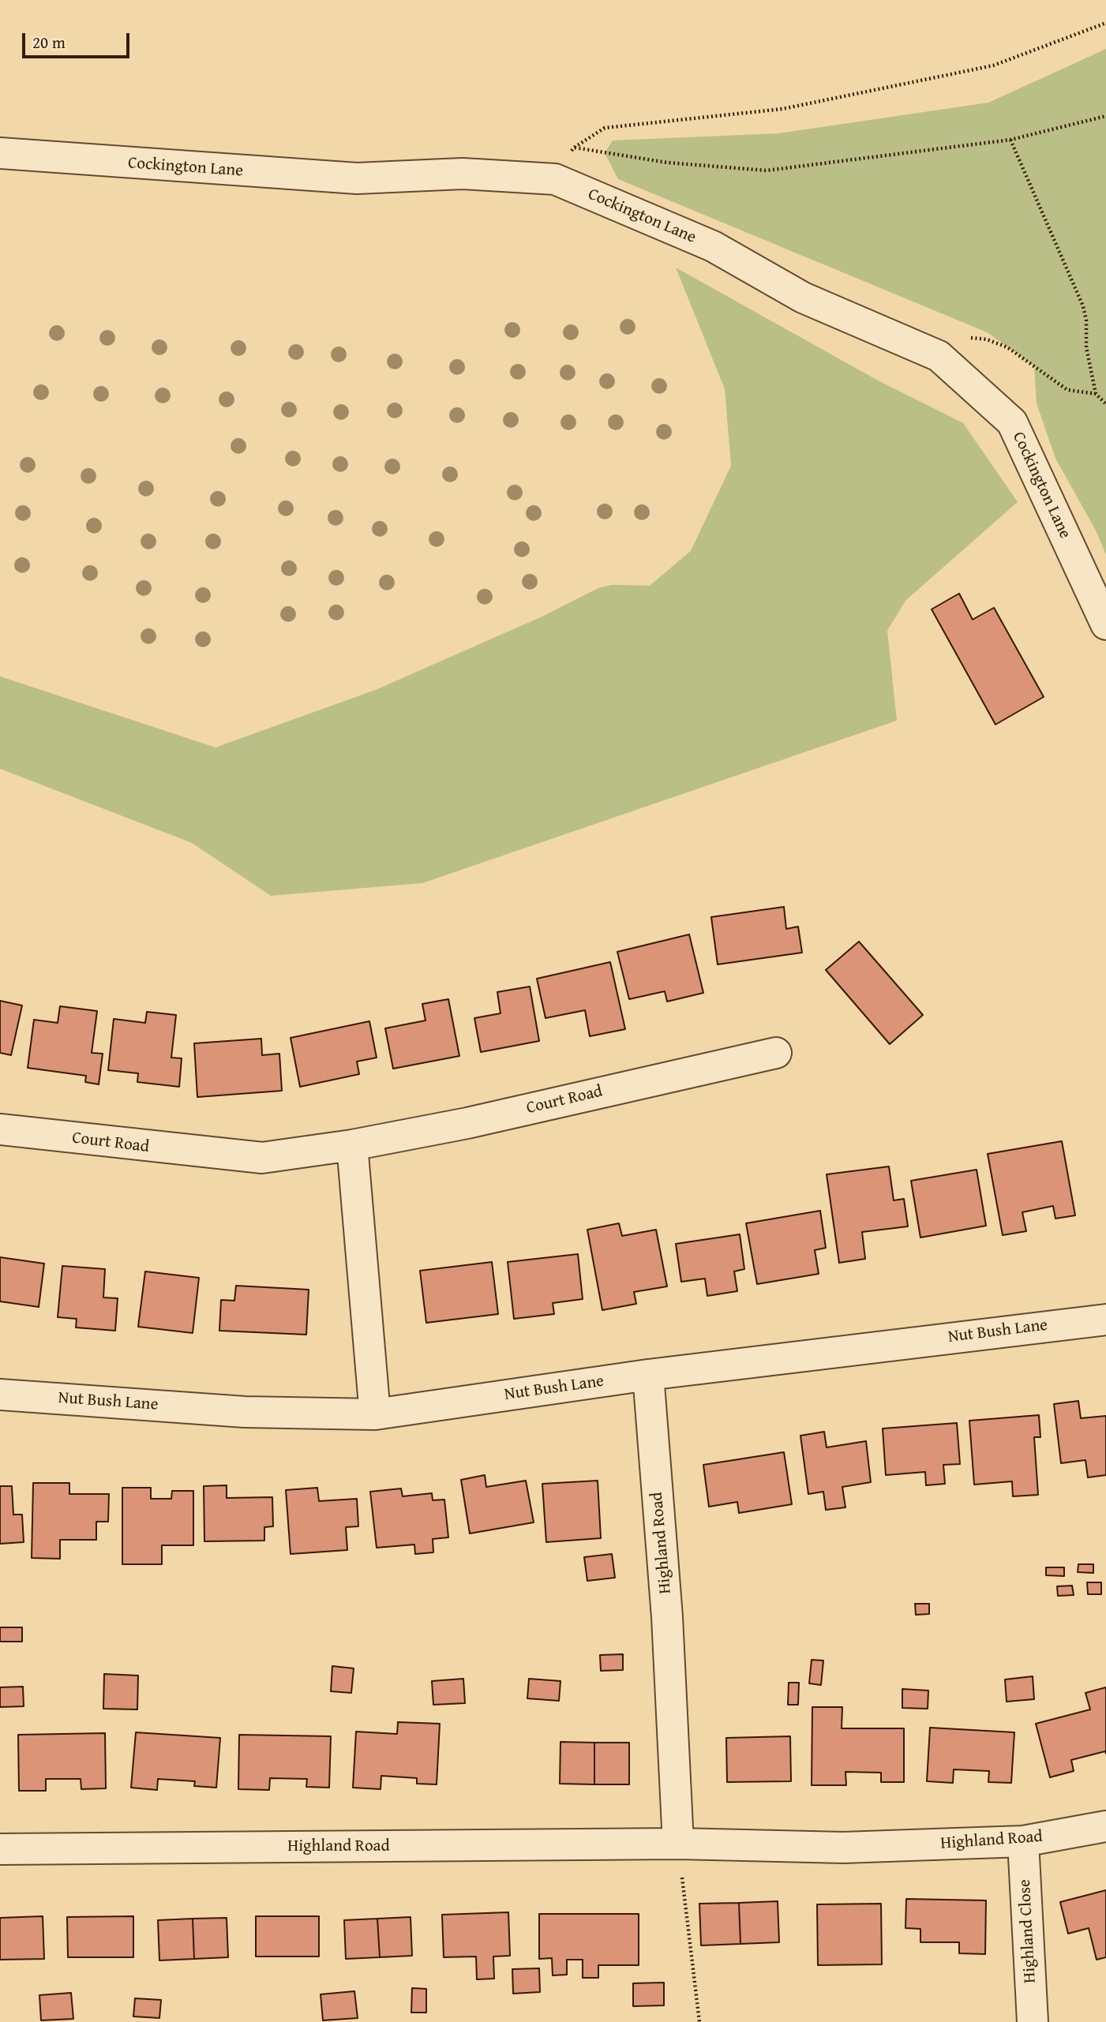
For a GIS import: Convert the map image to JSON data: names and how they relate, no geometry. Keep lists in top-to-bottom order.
{
  "streets": {
    "street": [
      "Cockington Lane",
      "Court Road",
      "Nut Bush Lane",
      "Highland Road",
      "Highland Close"
    ]
  },
  "crossings": [
    ["Nut Bush Lane", "Highland Road"],
    ["Highland Road", "Highland Close"]
  ],
  "scale_bar": "20 m"
}
